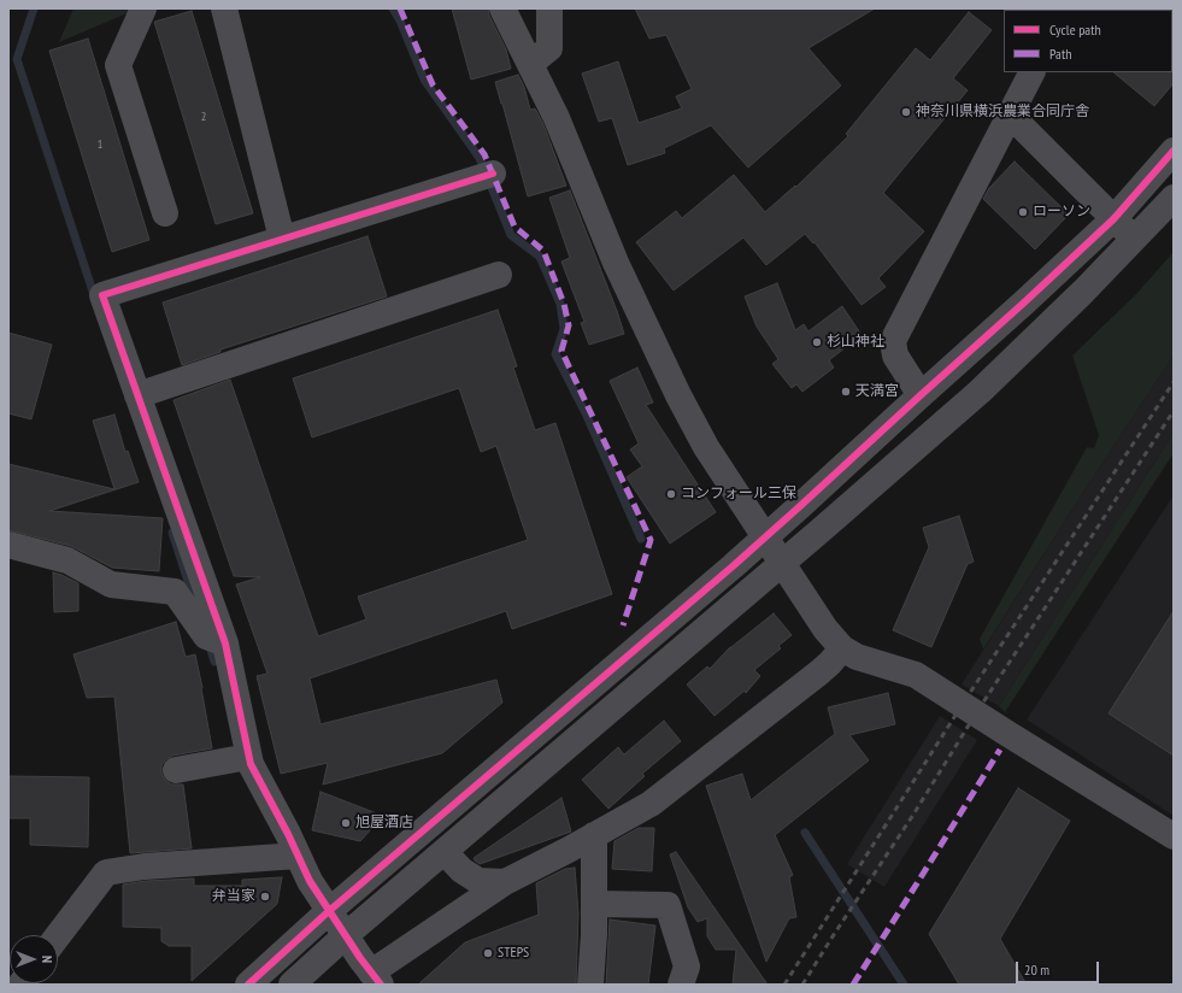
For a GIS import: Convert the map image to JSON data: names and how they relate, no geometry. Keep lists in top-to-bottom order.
{
  "places": [
    "神奈川県横浜農業合同庁舎",
    "ローソン",
    "杉山神社",
    "天満宮",
    "コンフォール三保",
    "旭屋酒店",
    "弁当家",
    "STEPS"
  ],
  "house_numbers": ["2", "1"],
  "legend": ["Cycle path", "Path"],
  "scale_bar": "20 m",
  "north": "right"
}
